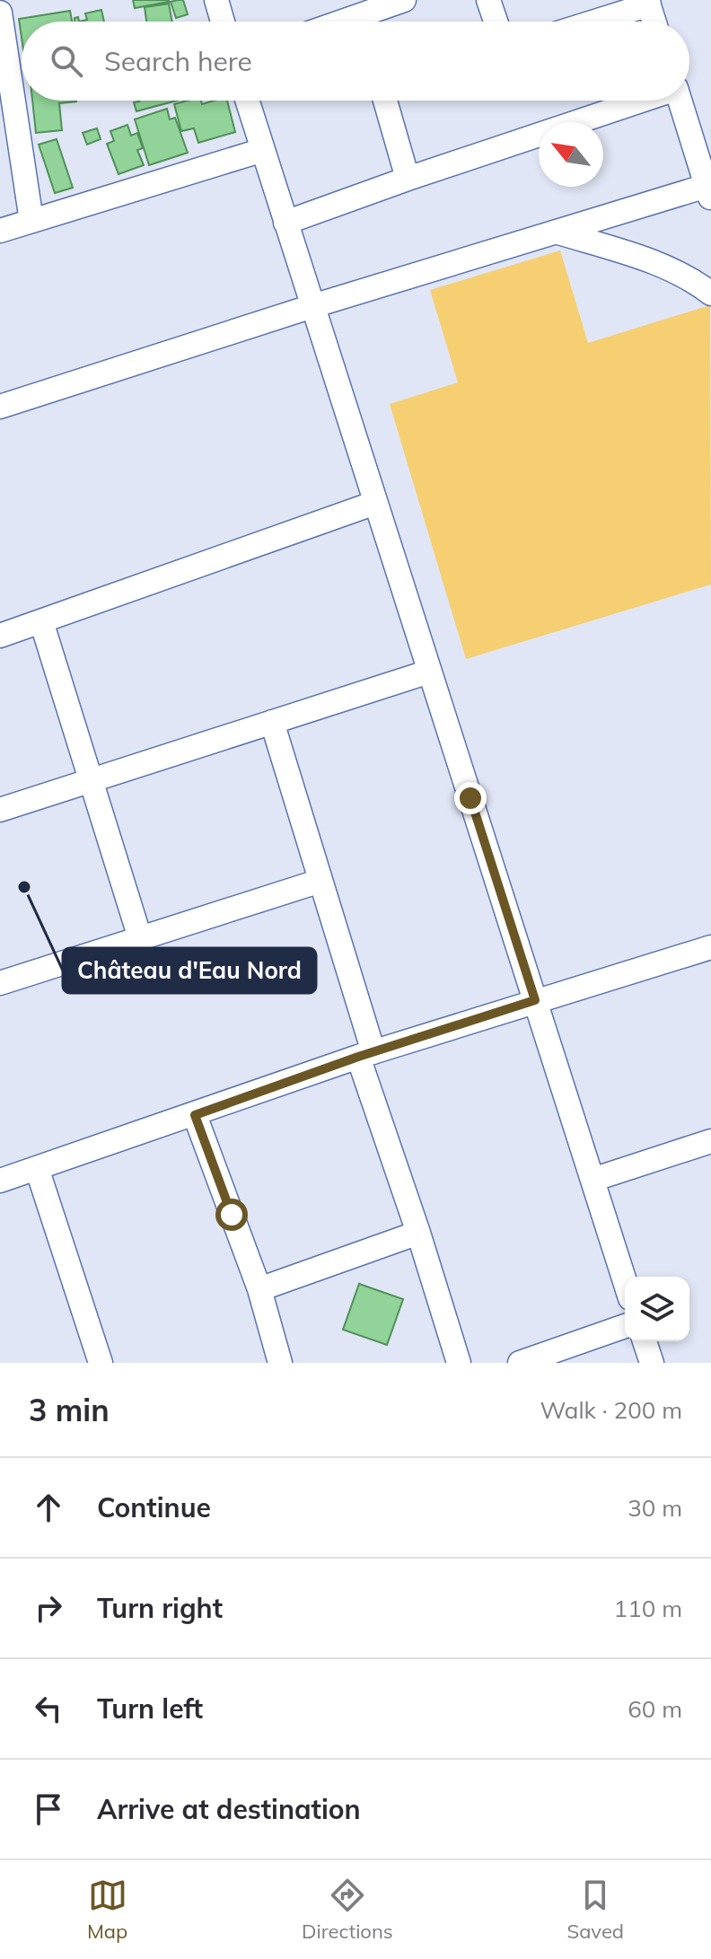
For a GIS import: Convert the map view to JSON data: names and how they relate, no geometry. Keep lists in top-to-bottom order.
{
  "places": ["Château d'Eau Nord"],
  "north": "top left",
  "page": {
    "search": "Search here",
    "heading": ["3 min", "Walk · 200 m"],
    "list": [
      ["Continue", "30 m"],
      ["Turn right", "110 m"],
      ["Turn left", "60 m"],
      "Arrive at destination"
    ],
    "nav": ["Map", "Directions", "Saved"]
  }
}
